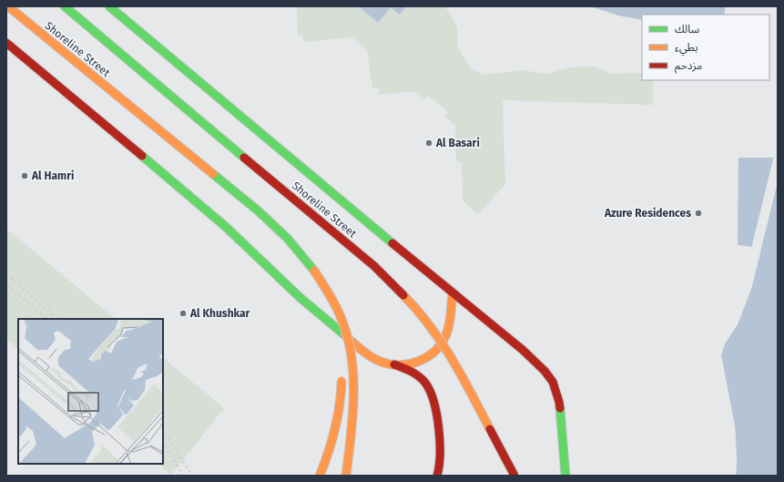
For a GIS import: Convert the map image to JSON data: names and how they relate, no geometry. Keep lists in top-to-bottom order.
{
  "streets": {
    "main road": ["Shoreline Street"]
  },
  "places": [
    "Al Basari",
    "Al Hamri",
    "Azure Residences",
    "Al Khushkar"
  ],
  "legend": ["سالك", "بطيء", "مزدحم"]
}
